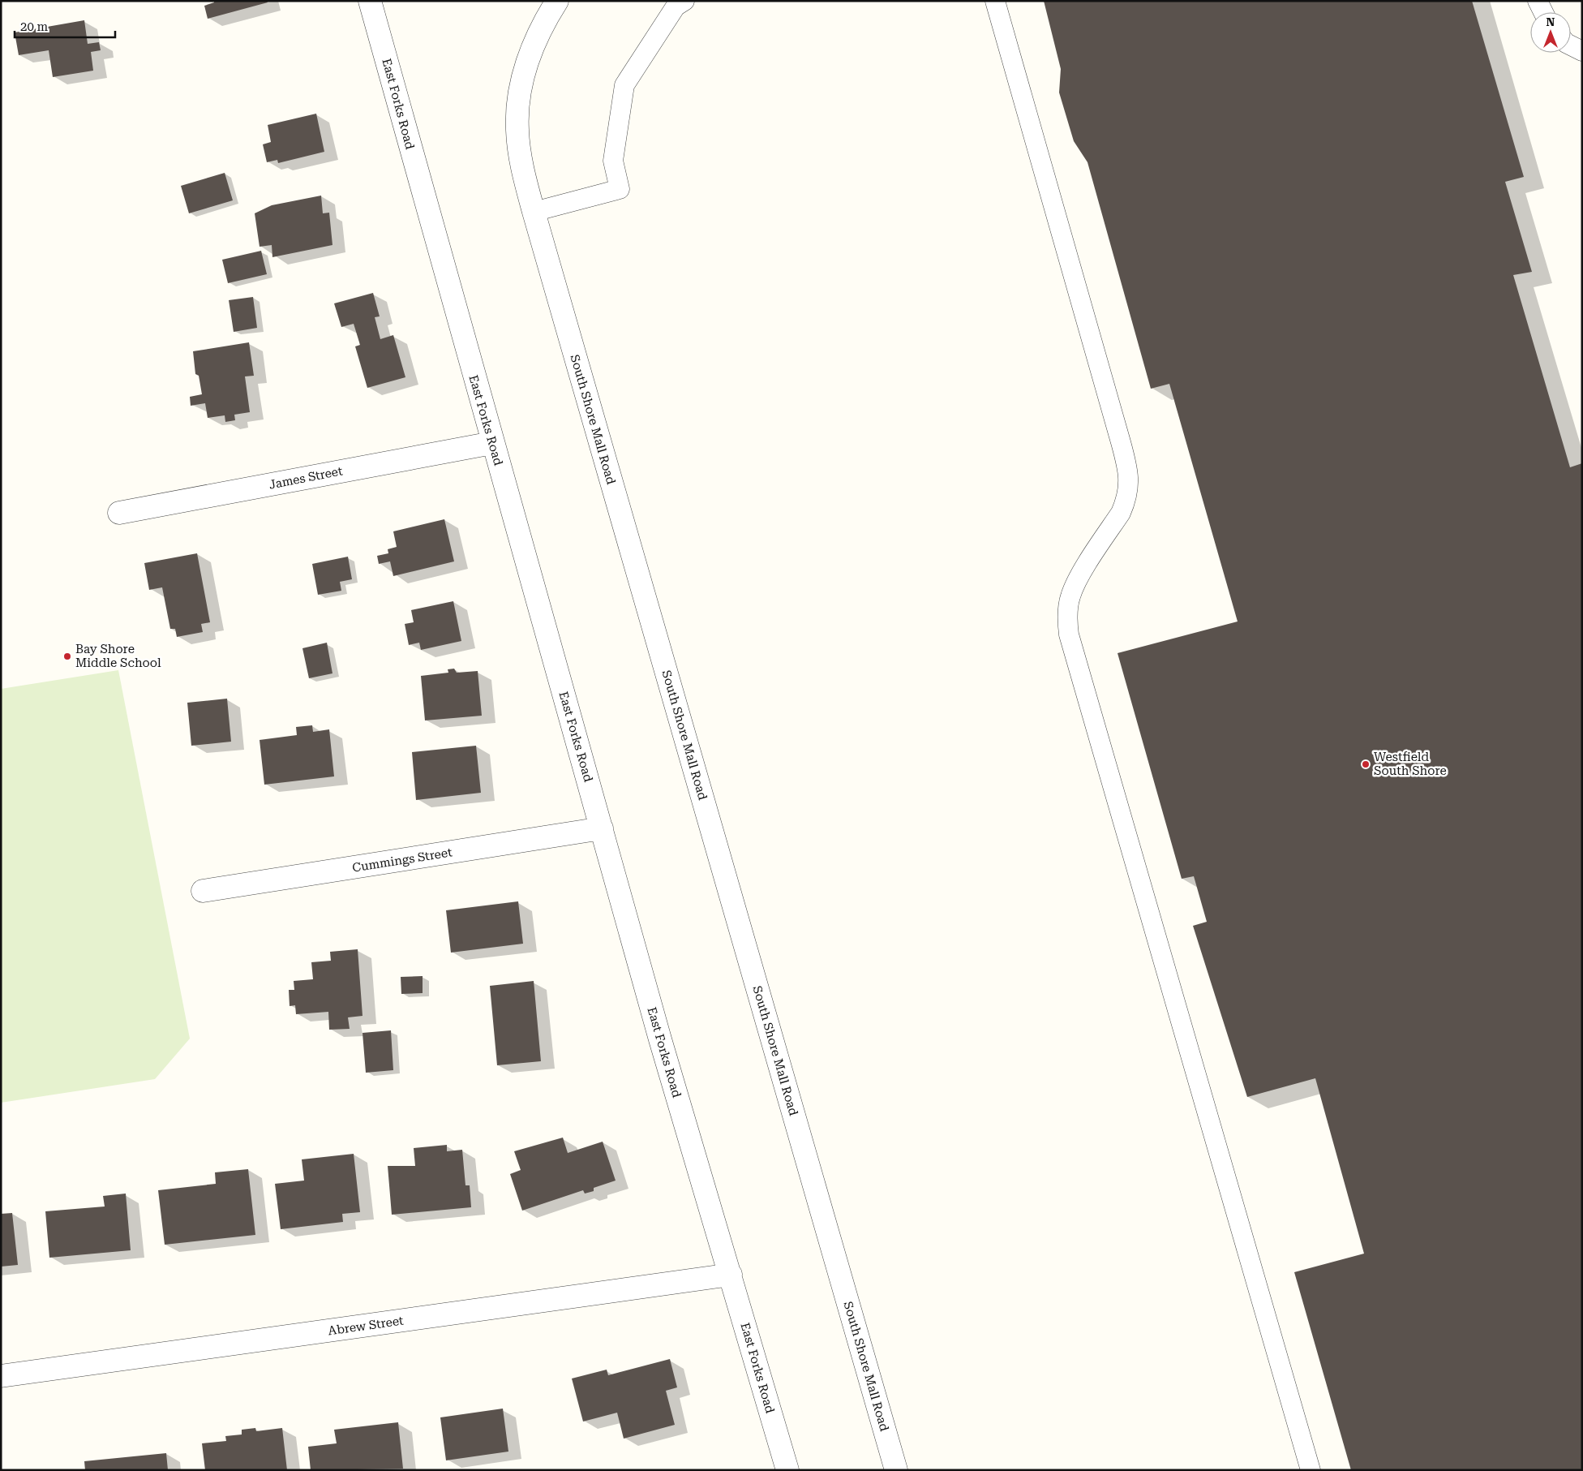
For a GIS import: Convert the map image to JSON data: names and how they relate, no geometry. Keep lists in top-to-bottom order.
{
  "streets": {
    "street": [
      "East Forks Road",
      "South Shore Mall Road",
      "James Street",
      "Cummings Street",
      "Abrew Street"
    ]
  },
  "crossings": [
    ["East Forks Road", "James Street"],
    ["East Forks Road", "Cummings Street"],
    ["East Forks Road", "Abrew Street"]
  ],
  "places": ["Bay Shore Middle School", "Westfield South Shore"],
  "scale_bar": "20 m",
  "north": "top"
}
